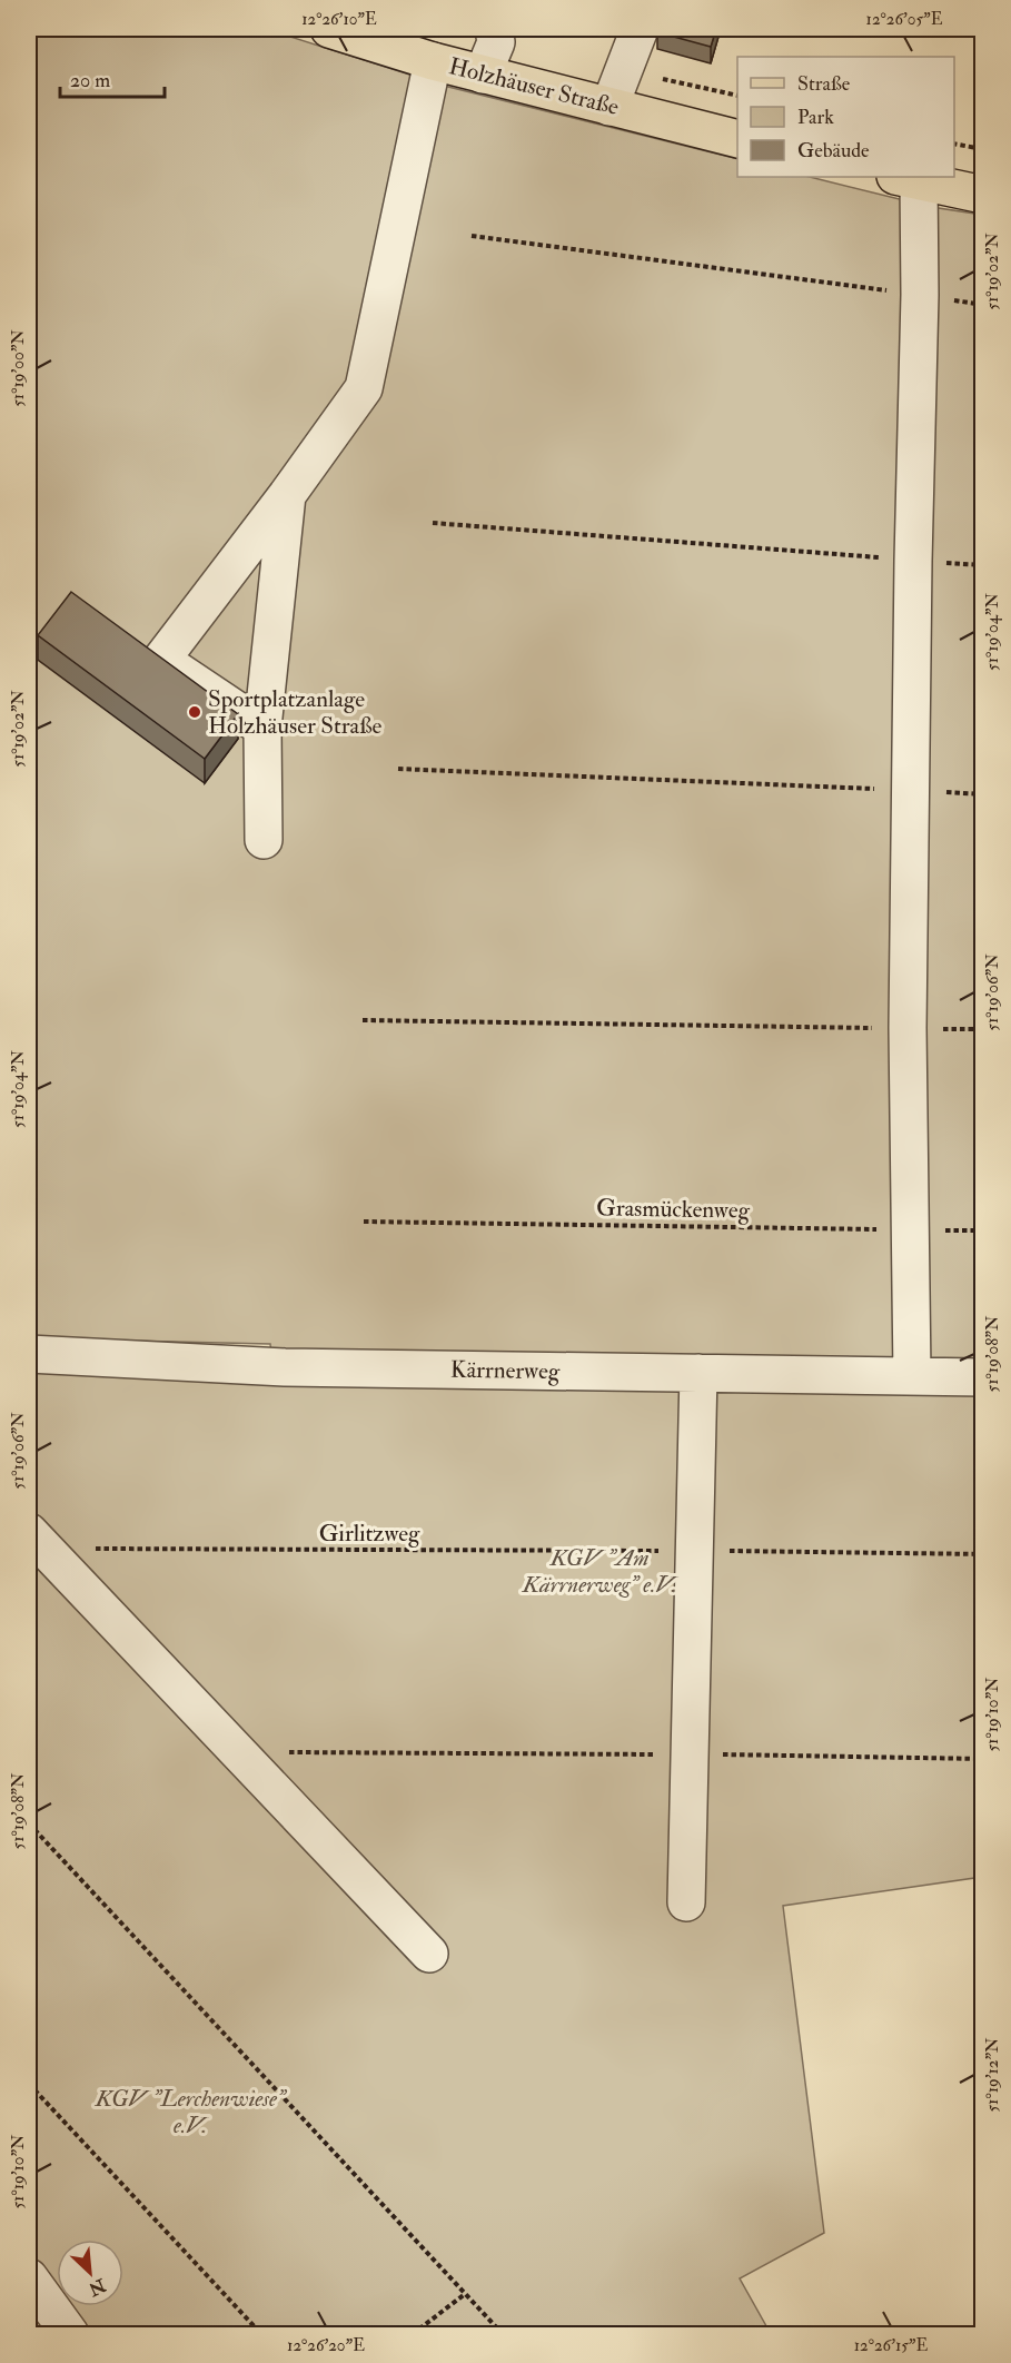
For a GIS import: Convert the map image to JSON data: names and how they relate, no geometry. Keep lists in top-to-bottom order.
{
  "streets": {
    "main road": ["Holzhäuser Straße"],
    "street": ["Kärrnerweg"],
    "path": ["Grasmückenweg", "Girlitzweg"]
  },
  "parks": ["KGV \"Am Kärrnerweg\" e.V.", "KGV \"Lerchenwiese\" e.V."],
  "places": ["Sportplatzanlage Holzhäuser Straße"],
  "legend": ["Straße", "Park", "Gebäude"],
  "scale_bar": "20 m",
  "north": "bottom right",
  "coordinates": [
    "12°26'10\"E",
    "12°26'05\"E",
    "51°19'02\"N",
    "51°19'00\"N",
    "51°19'04\"N",
    "51°19'06\"N",
    "51°19'08\"N",
    "51°19'10\"N",
    "51°19'12\"N",
    "12°26'20\"E",
    "12°26'15\"E"
  ]
}
